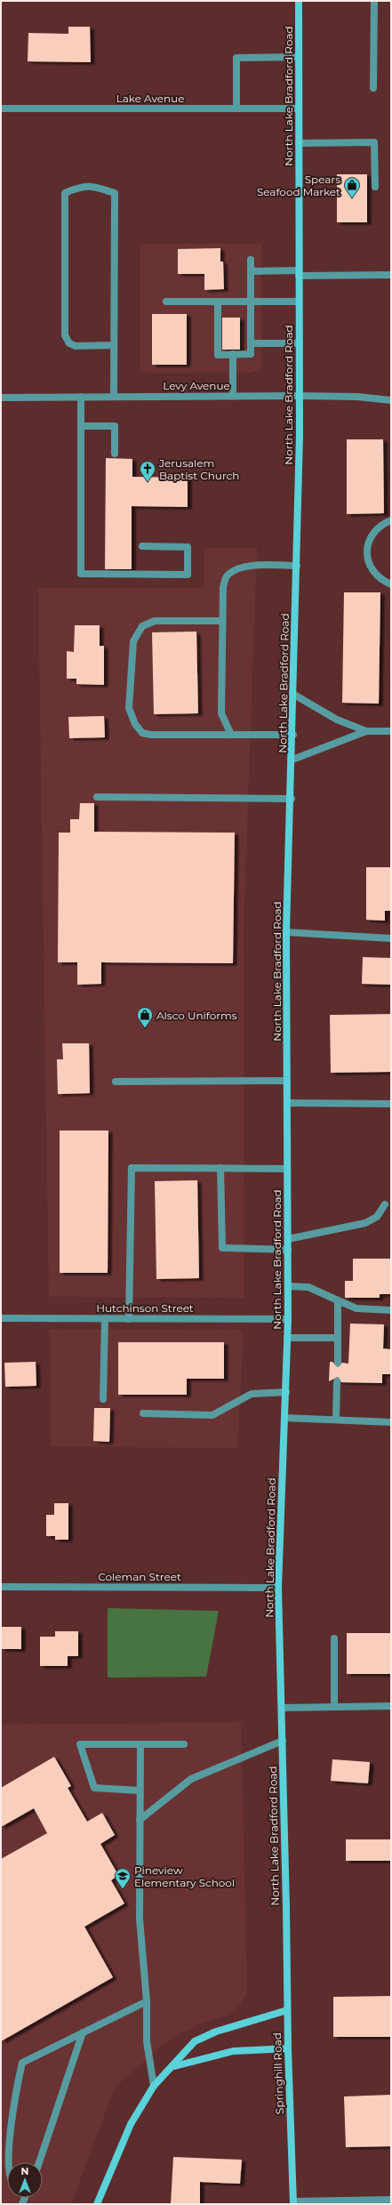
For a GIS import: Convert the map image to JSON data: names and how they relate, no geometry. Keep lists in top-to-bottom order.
{
  "streets": {
    "main road": ["North Lake Bradford Road", "Springhill Road"],
    "street": [
      "Lake Avenue",
      "Levy Avenue",
      "Hutchinson Street",
      "Coleman Street"
    ]
  },
  "crossings": [
    ["North Lake Bradford Road", "Lake Avenue"],
    ["North Lake Bradford Road", "Levy Avenue"],
    ["North Lake Bradford Road", "Hutchinson Street"],
    ["North Lake Bradford Road", "Coleman Street"],
    ["North Lake Bradford Road", "Springhill Road"]
  ],
  "places": {
    "shop": ["Spears Seafood Market", "Alsco Uniforms"],
    "church": ["Jerusalem Baptist Church"],
    "school or university": ["Pineview Elementary School"]
  },
  "north": "top"
}
